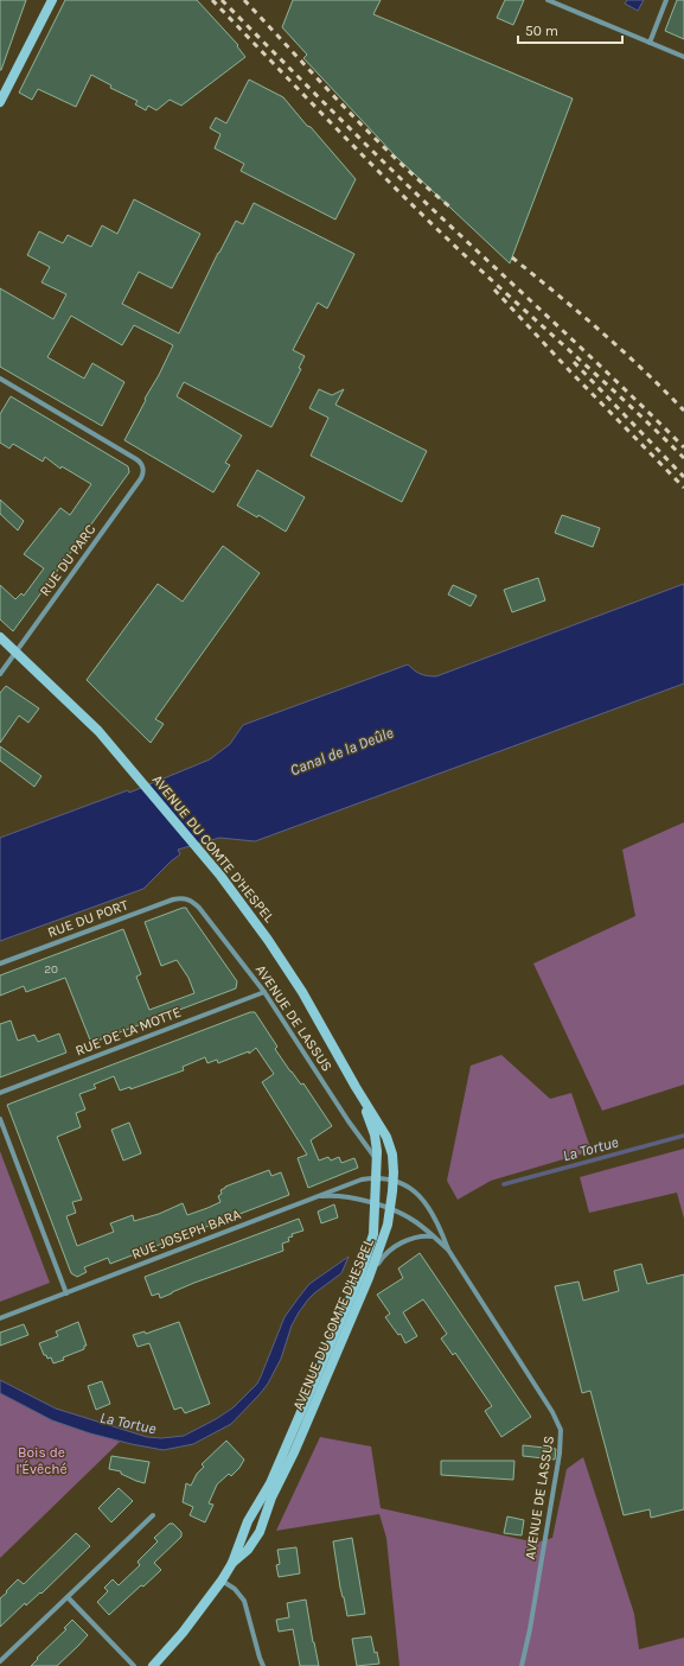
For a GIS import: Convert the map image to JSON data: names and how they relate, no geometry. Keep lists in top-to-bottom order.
{
  "streets": {
    "street": [
      "RUE DU PARC",
      "AVENUE DU COMTE D'HESPEL",
      "RUE DU PORT",
      "AVENUE DE LASSUS",
      "RUE DE LA MOTTE",
      "RUE JOSEPH BARA"
    ]
  },
  "crossings": [
    ["RUE DU PARC", "AVENUE DU COMTE D'HESPEL"],
    ["AVENUE DU COMTE D'HESPEL", "AVENUE DE LASSUS"],
    ["AVENUE DU COMTE D'HESPEL", "RUE JOSEPH BARA"],
    ["RUE DU PORT", "AVENUE DE LASSUS"],
    ["AVENUE DE LASSUS", "RUE DE LA MOTTE"],
    ["AVENUE DE LASSUS", "RUE JOSEPH BARA"]
  ],
  "water": ["Canal de la Deûle", "La Tortue"],
  "parks": ["Bois de l'Évêché"],
  "house_numbers": ["20"],
  "scale_bar": "50 m"
}
